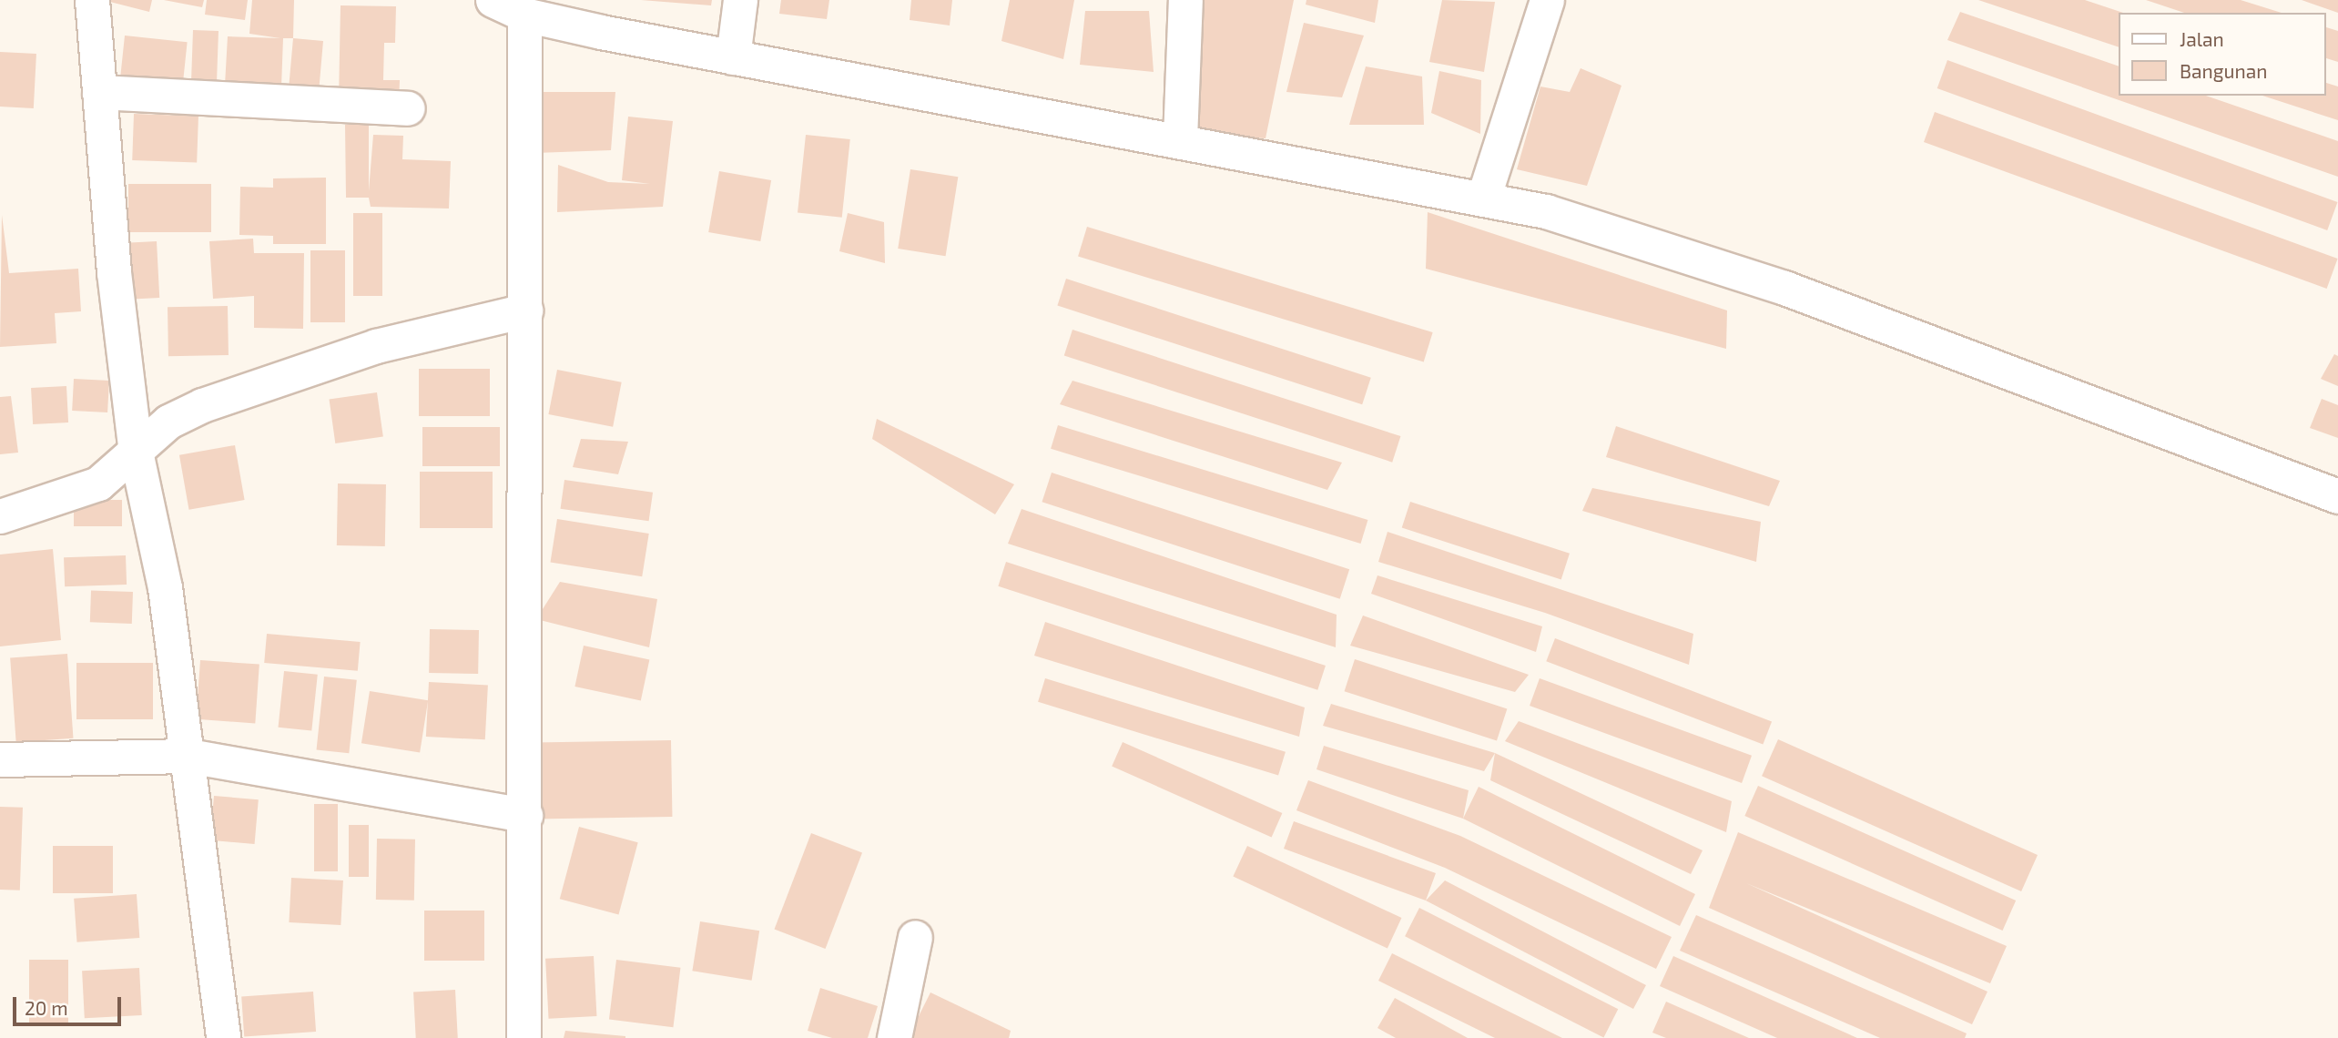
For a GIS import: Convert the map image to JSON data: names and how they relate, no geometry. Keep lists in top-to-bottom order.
{
  "legend": ["Jalan", "Bangunan"],
  "scale_bar": "20 m"
}
